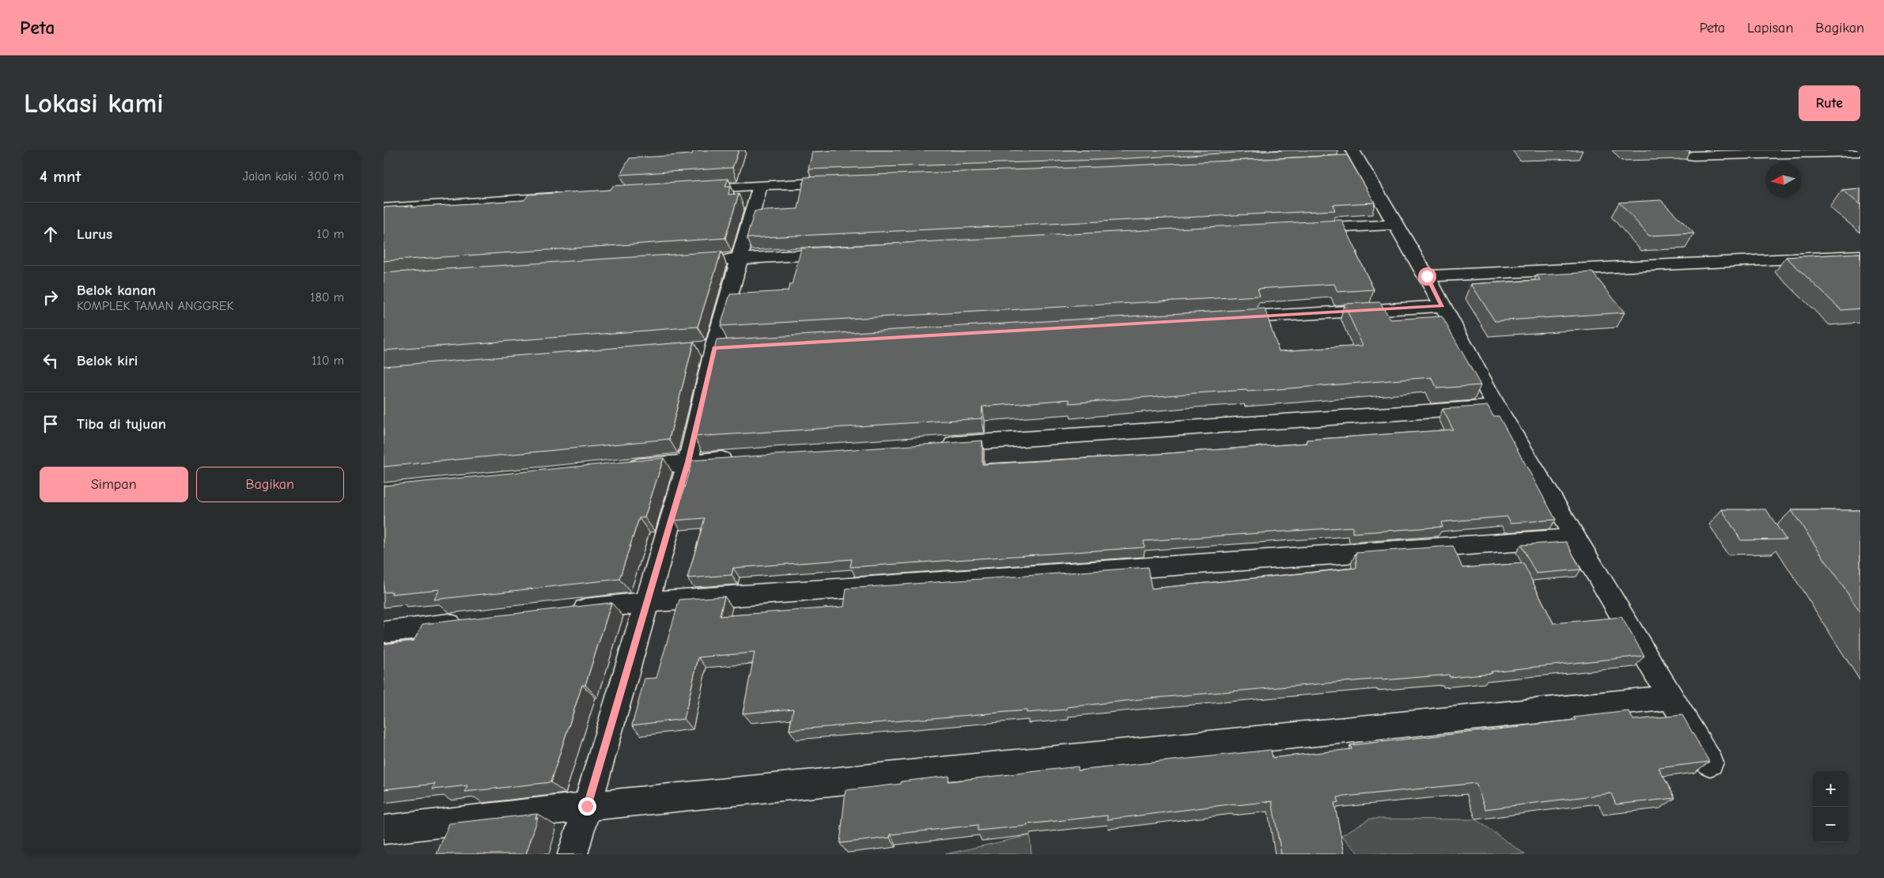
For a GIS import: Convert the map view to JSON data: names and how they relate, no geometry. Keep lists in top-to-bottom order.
{
  "north": "left",
  "page": {
    "header": "Peta",
    "nav": ["Peta", "Lapisan", "Bagikan"],
    "buttons": [
      "Rute",
      ["Simpan", "Bagikan"]
    ],
    "title": "Lokasi kami",
    "heading": ["4 mnt", "Jalan kaki · 300 m"],
    "list": [
      ["Lurus", "10 m"],
      ["Belok kanan", "KOMPLEK TAMAN ANGGREK", "180 m"],
      ["Belok kiri", "110 m"],
      "Tiba di tujuan"
    ],
    "map_buttons": ["+", "−"]
  }
}
